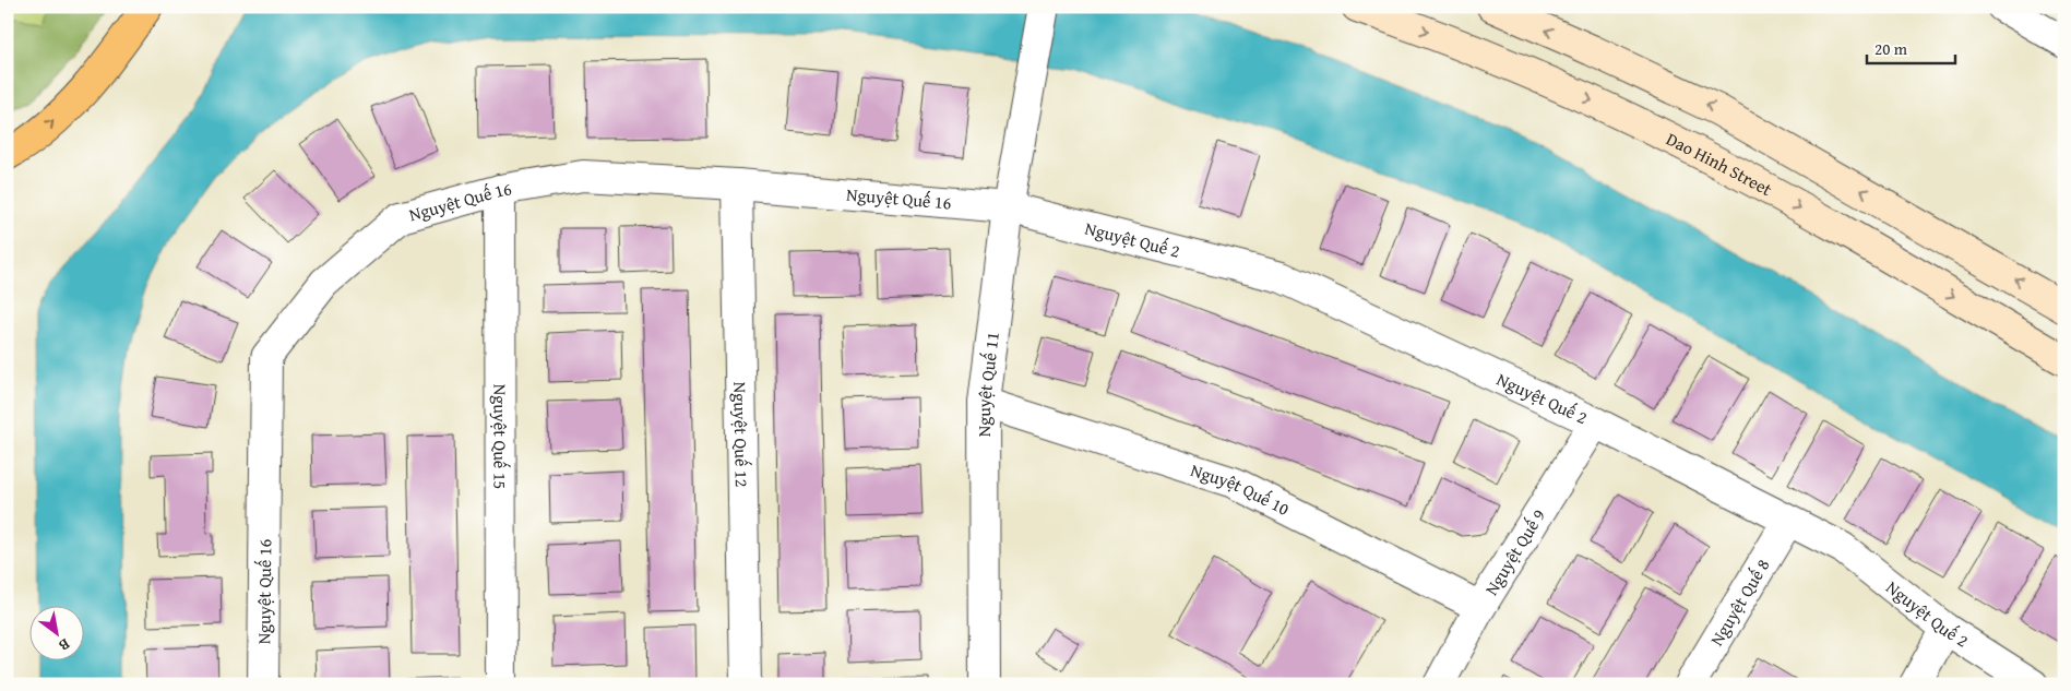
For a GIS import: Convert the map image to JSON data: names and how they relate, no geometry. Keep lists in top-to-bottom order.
{
  "streets": {
    "street": [
      "Dao Hinh Street",
      "Nguyệt Quế 16",
      "Nguyệt Quế 2",
      "Nguyệt Quế 11",
      "Nguyệt Quế 12",
      "Nguyệt Quế 15",
      "Nguyệt Quế 10",
      "Nguyệt Quế 9",
      "Nguyệt Quế 8"
    ]
  },
  "crossings": [
    ["Nguyệt Quế 16", "Nguyệt Quế 2"],
    ["Nguyệt Quế 16", "Nguyệt Quế 11"],
    ["Nguyệt Quế 16", "Nguyệt Quế 12"],
    ["Nguyệt Quế 16", "Nguyệt Quế 15"],
    ["Nguyệt Quế 2", "Nguyệt Quế 11"],
    ["Nguyệt Quế 2", "Nguyệt Quế 9"],
    ["Nguyệt Quế 2", "Nguyệt Quế 8"],
    ["Nguyệt Quế 11", "Nguyệt Quế 10"],
    ["Nguyệt Quế 10", "Nguyệt Quế 9"]
  ],
  "scale_bar": "20 m",
  "north": "bottom right"
}
